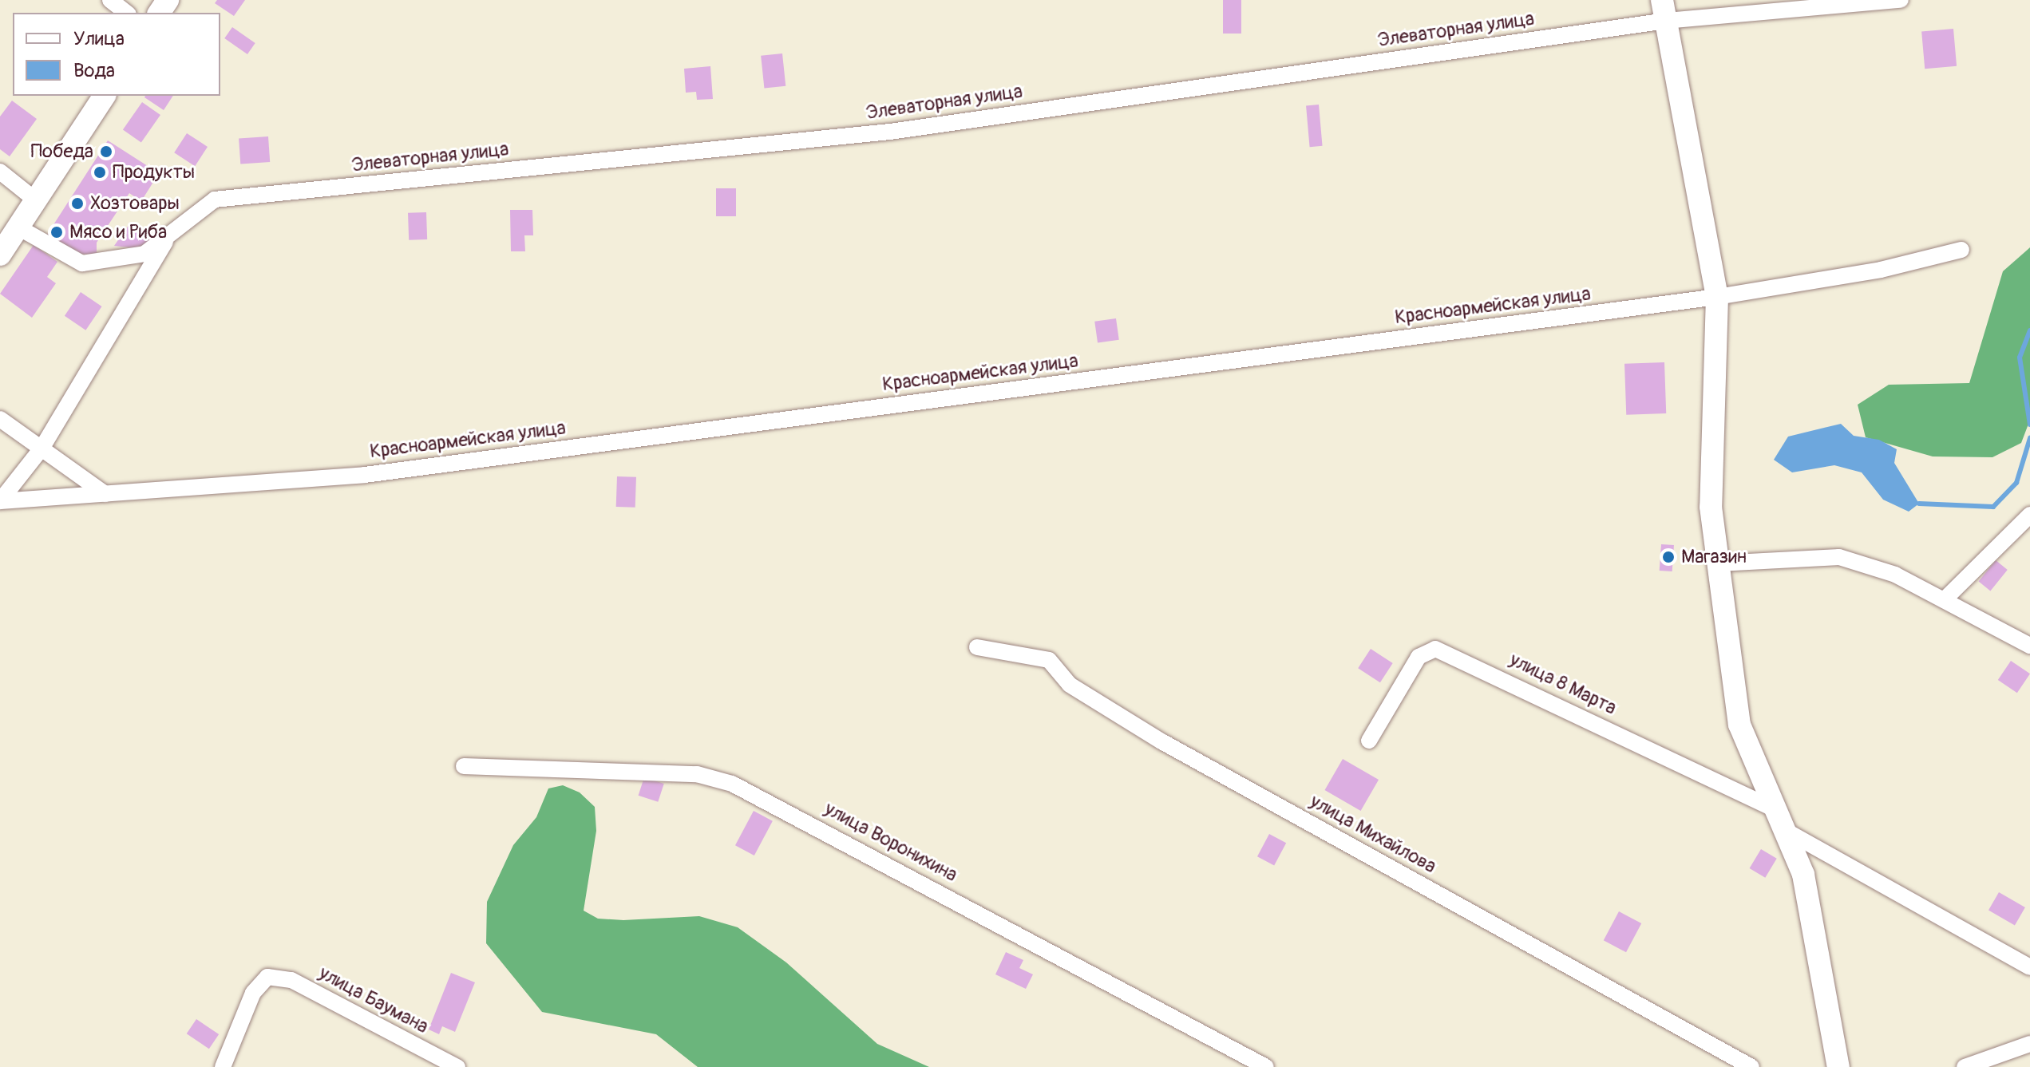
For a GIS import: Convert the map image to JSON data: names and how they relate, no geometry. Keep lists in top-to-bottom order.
{
  "streets": {
    "street": [
      "Элеваторная улица",
      "Красноармейская улица",
      "улица 8 Марта",
      "улица Михайлова",
      "улица Воронихина",
      "улица Баумана"
    ]
  },
  "crossings": [
    ["Элеваторная улица", "Красноармейская улица"]
  ],
  "places": [
    "Победа",
    "Продукты",
    "Хозтовары",
    "Мясо и Риба",
    "Магазин"
  ],
  "legend": ["Улица", "Вода"]
}
